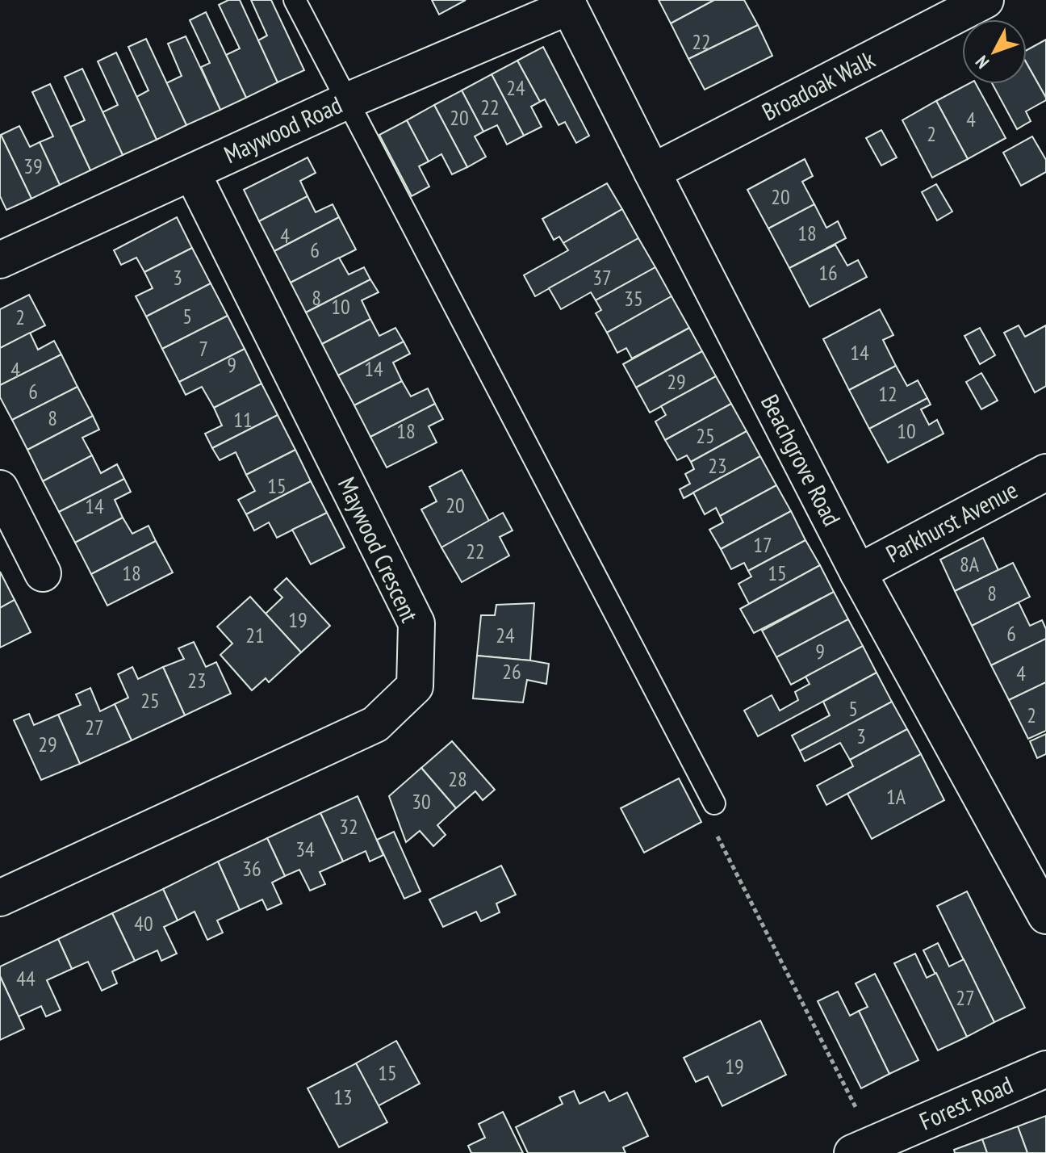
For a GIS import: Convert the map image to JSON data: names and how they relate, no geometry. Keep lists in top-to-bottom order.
{
  "streets": {
    "street": [
      "Broadoak Walk",
      "Maywood Road",
      "Beachgrove Road",
      "Parkhurst Avenue",
      "Maywood Crescent",
      "Forest Road"
    ]
  },
  "crossings": [
    ["Broadoak Walk", "Beachgrove Road"],
    ["Maywood Road", "Beachgrove Road"],
    ["Maywood Road", "Maywood Crescent"],
    ["Beachgrove Road", "Parkhurst Avenue"]
  ],
  "house_numbers": [
    "22",
    "24",
    "22",
    "20",
    "4",
    "2",
    "39",
    "20",
    "18",
    "4",
    "6",
    "16",
    "3",
    "37",
    "8",
    "35",
    "10",
    "5",
    "2",
    "7",
    "14",
    "9",
    "14",
    "4",
    "29",
    "6",
    "12",
    "8",
    "11",
    "18",
    "10",
    "25",
    "23",
    "15",
    "20",
    "14",
    "17",
    "22",
    "8A",
    "18",
    "15",
    "8",
    "19",
    "6",
    "21",
    "24",
    "9",
    "26",
    "4",
    "23",
    "25",
    "5",
    "2",
    "27",
    "3",
    "29",
    "28",
    "1A",
    "30",
    "32",
    "34",
    "36",
    "40",
    "44",
    "27",
    "19",
    "15",
    "13"
  ],
  "north": "bottom left"
}
